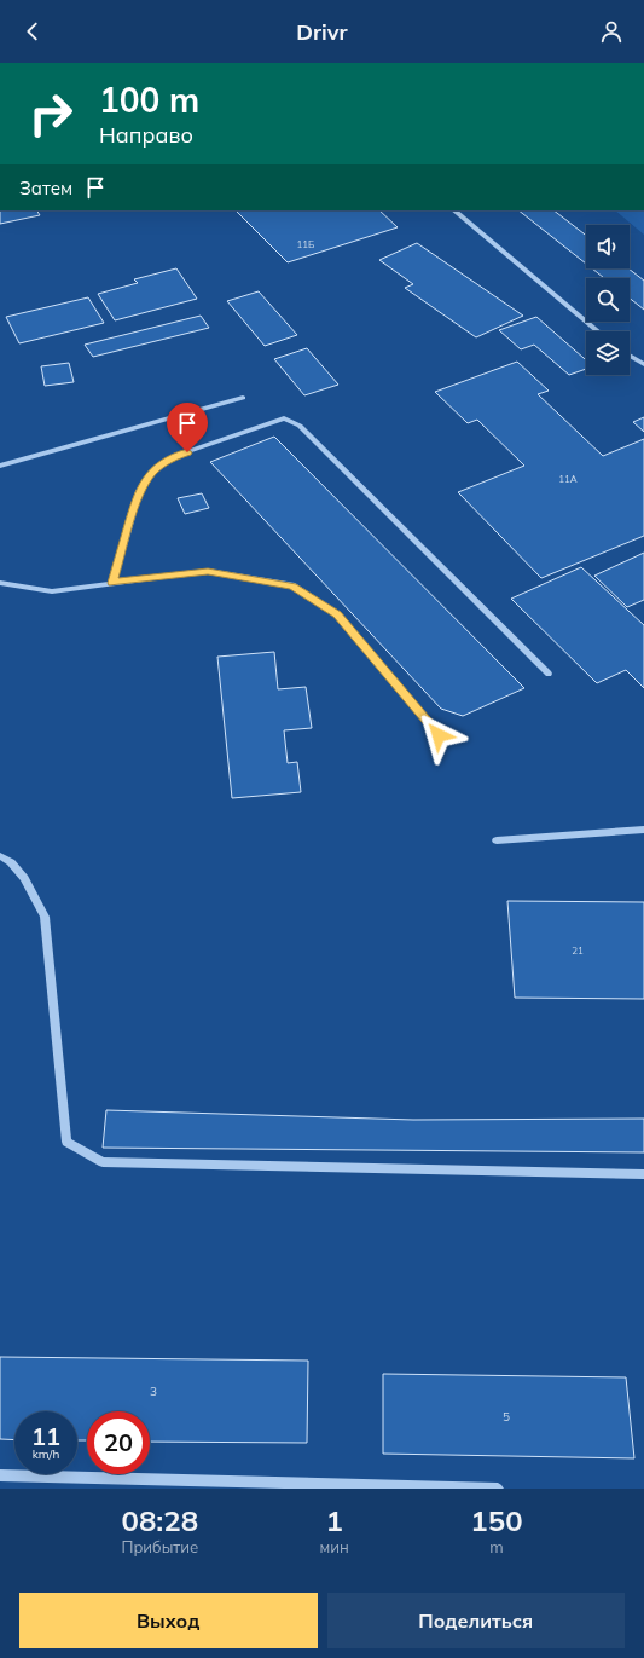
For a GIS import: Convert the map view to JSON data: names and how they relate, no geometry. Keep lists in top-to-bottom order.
{
  "house_numbers": [
    "11Б",
    "11А",
    "21",
    "3",
    "5"
  ],
  "page": {
    "header": "Drivr",
    "turn": ["100 m", "Направо"],
    "then": "Затем",
    "speed": "11 km/h",
    "limit": "20",
    "eta": [
      "08:28",
      "Прибытие",
      "1",
      "мин",
      "150",
      "m"
    ],
    "buttons": ["Выход", "Поделиться"]
  }
}
